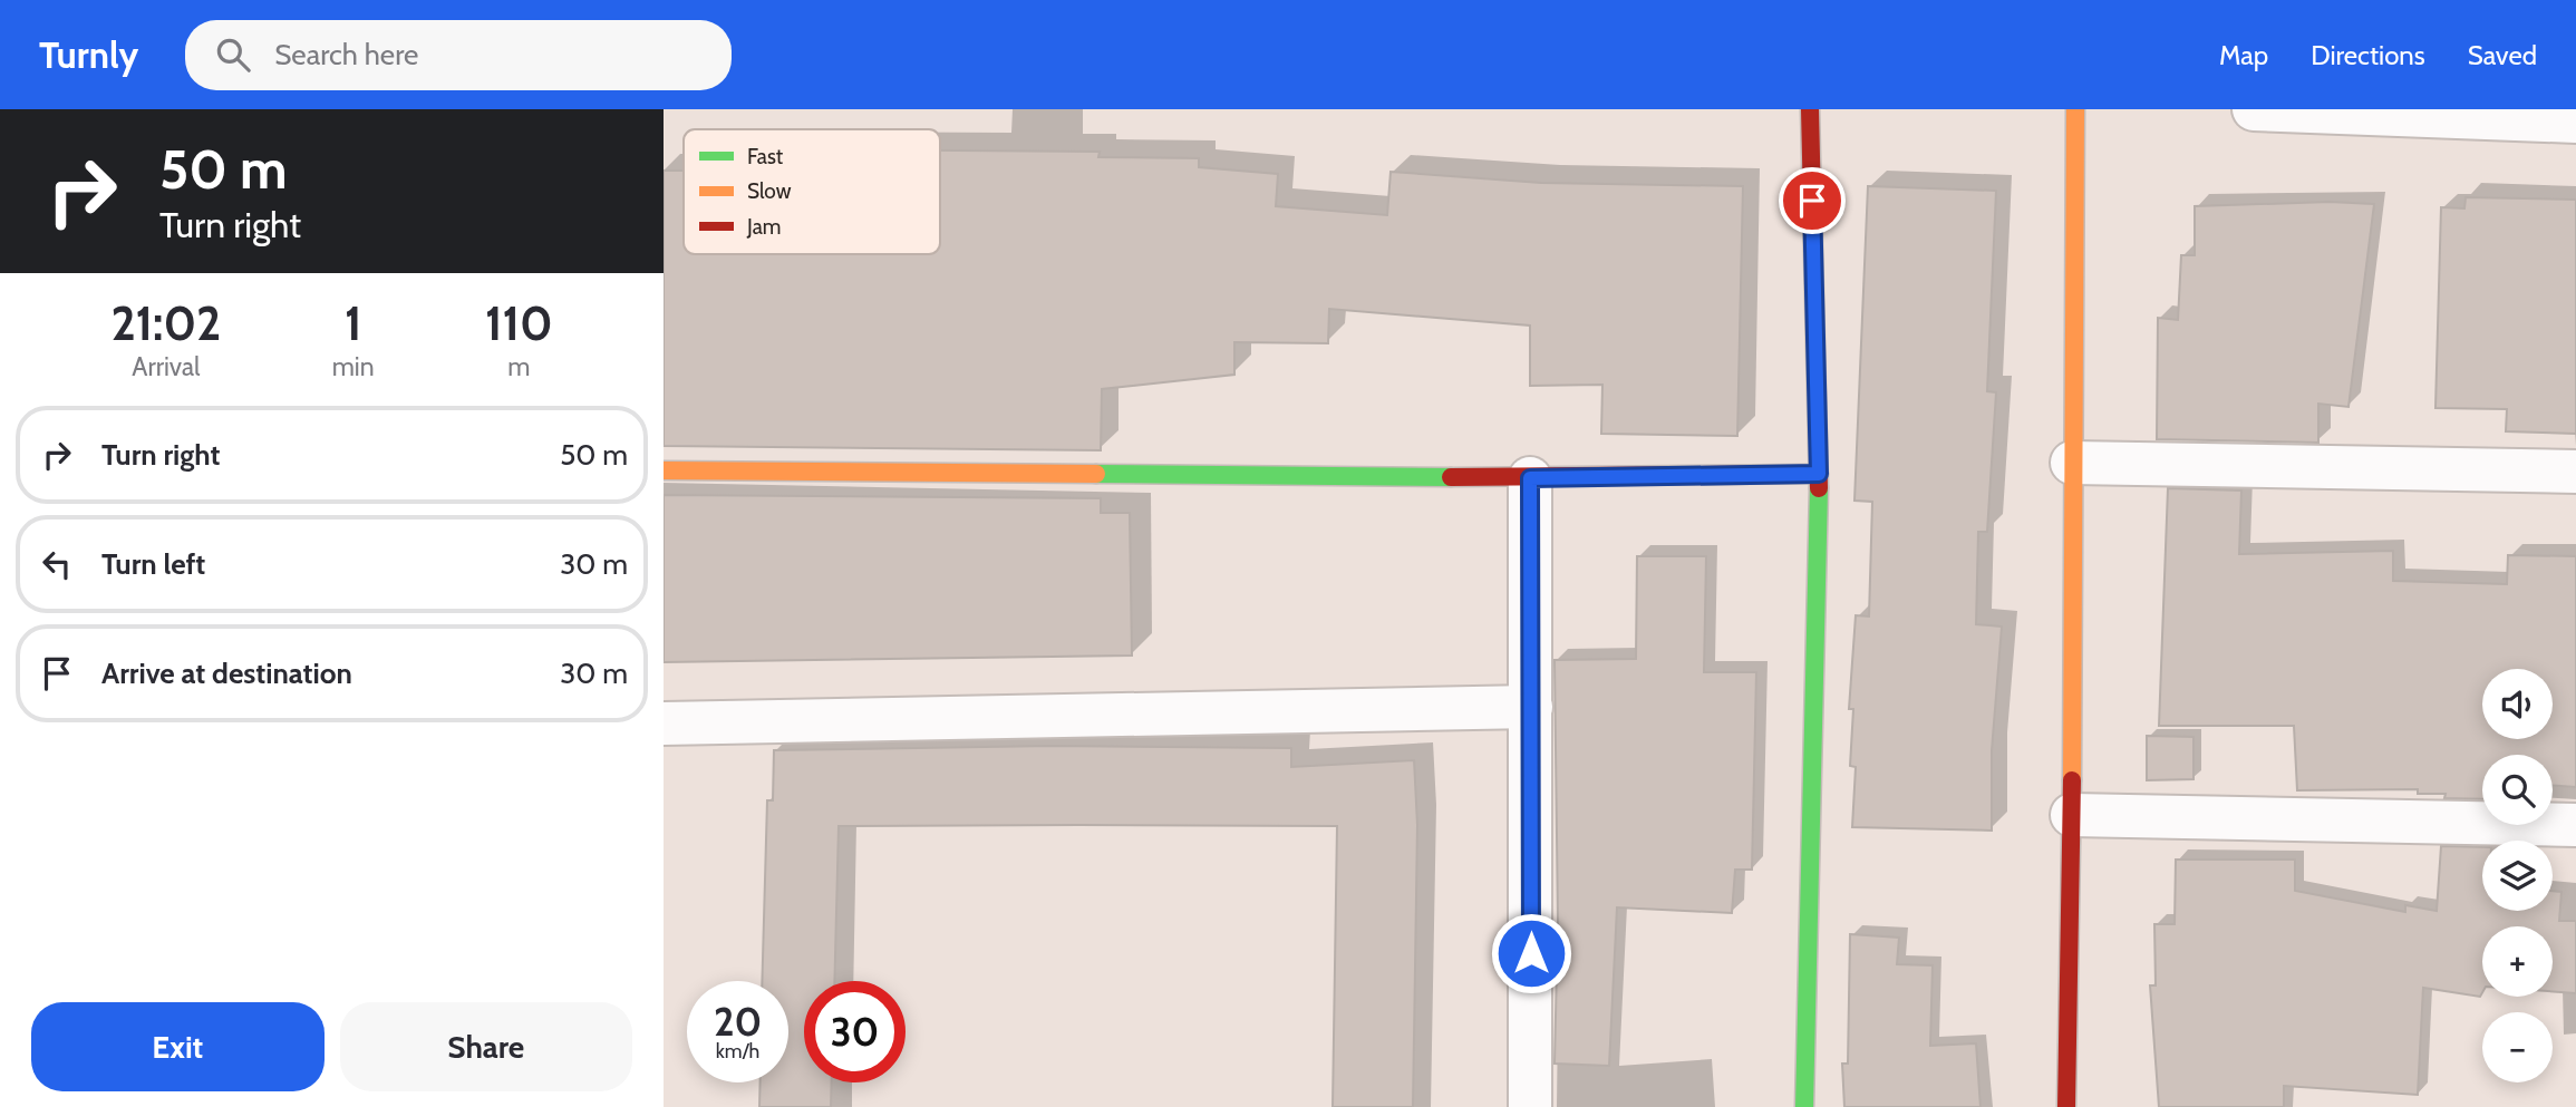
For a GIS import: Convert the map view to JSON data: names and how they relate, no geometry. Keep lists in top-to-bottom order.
{
  "legend": ["Fast", "Slow", "Jam"],
  "page": {
    "header": "Turnly",
    "search": "Search here",
    "nav": ["Map", "Directions", "Saved"],
    "turn": ["50 m", "Turn right"],
    "eta": [
      "21:02",
      "Arrival",
      "1",
      "min",
      "110",
      "m"
    ],
    "list": [
      {
        "name": "Turn right",
        "value": "50 m"
      },
      {
        "name": "Turn left",
        "value": "30 m"
      },
      {
        "name": "Arrive at destination",
        "value": "30 m"
      }
    ],
    "map_buttons": ["+", "−"],
    "speed": "20 km/h",
    "limit": "30",
    "buttons": ["Exit", "Share"]
  }
}
